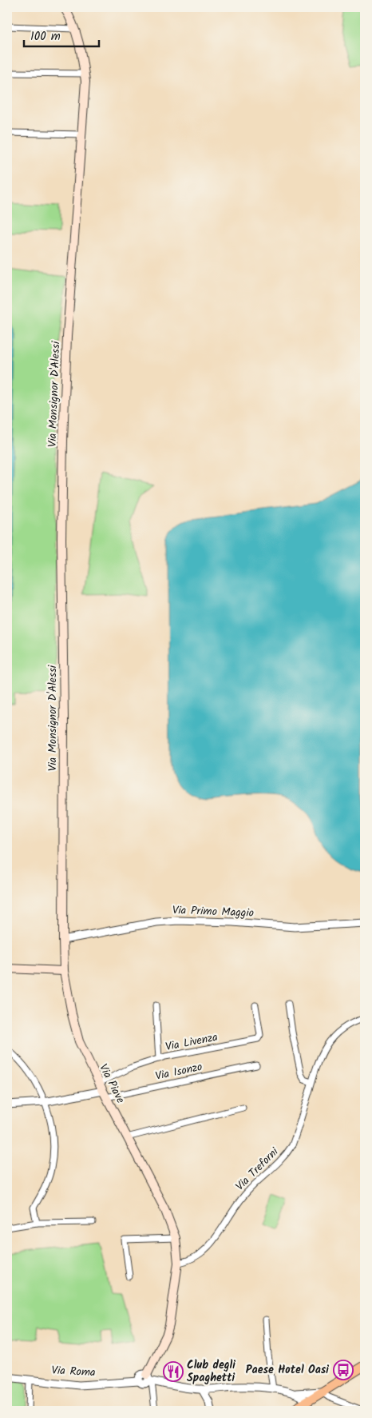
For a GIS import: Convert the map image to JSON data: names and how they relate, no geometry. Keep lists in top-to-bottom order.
{
  "streets": {
    "main road": ["Via Monsignor D'Alessi", "Via Piave"],
    "street": [
      "Via Primo Maggio",
      "Via Livenza",
      "Via Isonzo",
      "Via Treforni",
      "Via Roma"
    ]
  },
  "crossings": [
    ["Via Monsignor D'Alessi", "Via Piave"],
    ["Via Primo Maggio", "Via Piave"],
    ["Via Livenza", "Via Piave"],
    ["Via Isonzo", "Via Piave"],
    ["Via Piave", "Via Treforni"],
    ["Via Piave", "Via Roma"]
  ],
  "places": {
    "bus stop": ["Paese Hotel Oasi"],
    "restaurant": ["Club degli Spaghetti"]
  },
  "scale_bar": "100 m"
}
